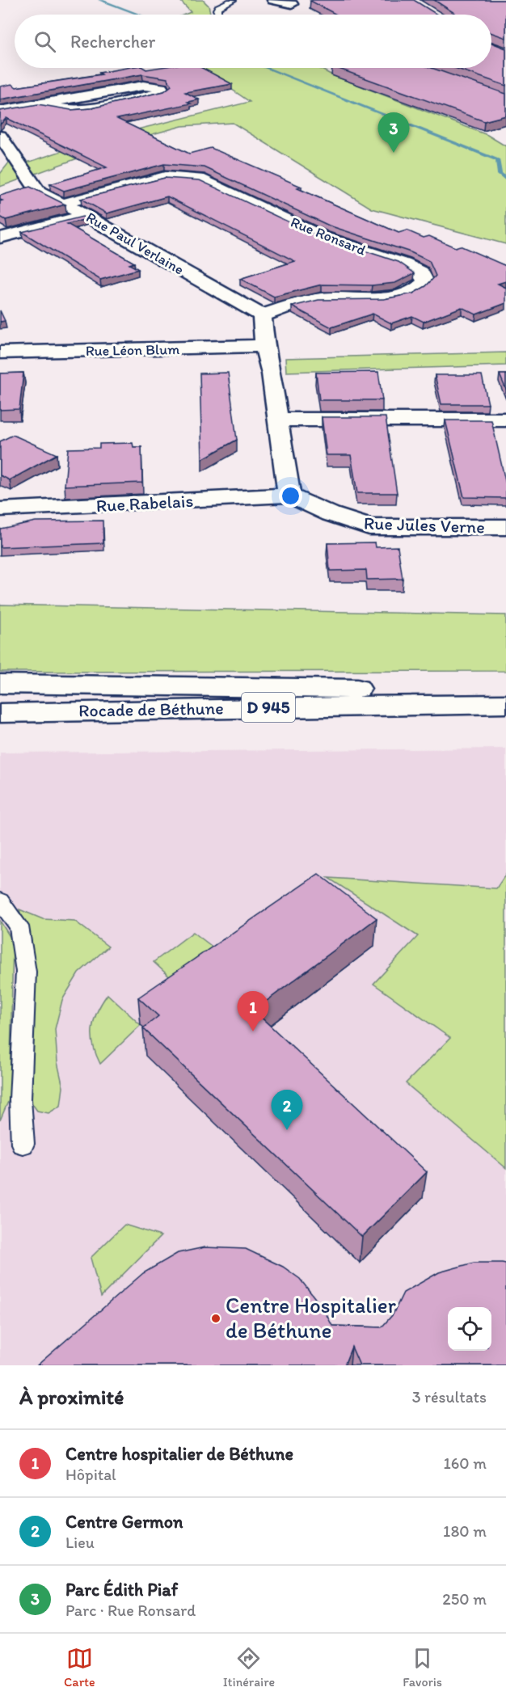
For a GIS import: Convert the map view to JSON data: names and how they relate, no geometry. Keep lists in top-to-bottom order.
{
  "streets": {
    "street": [
      "Rue Ronsard",
      "Rue Paul Verlaine",
      "Rue Léon Blum",
      "Rue Rabelais",
      "Rue Jules Verne",
      "D 945",
      "Rocade de Béthune"
    ]
  },
  "crossings": [
    ["Rue Ronsard", "Rue Paul Verlaine"],
    ["Rue Rabelais", "Rue Jules Verne"]
  ],
  "places": ["Centre Hospitalier de Béthune"],
  "page": {
    "search": "Rechercher",
    "pins": ["3", "1", "2"],
    "heading": ["À proximité", "3 résultats"],
    "list": [
      {
        "mark": "1",
        "name": "Centre hospitalier de Béthune",
        "note": "Hôpital",
        "value": "160 m"
      },
      {
        "mark": "2",
        "name": "Centre Germon",
        "note": "Lieu",
        "value": "180 m"
      },
      {
        "mark": "3",
        "name": "Parc Édith Piaf",
        "note": "Parc · Rue Ronsard",
        "value": "250 m"
      }
    ],
    "nav": ["Carte", "Itinéraire", "Favoris"]
  }
}
